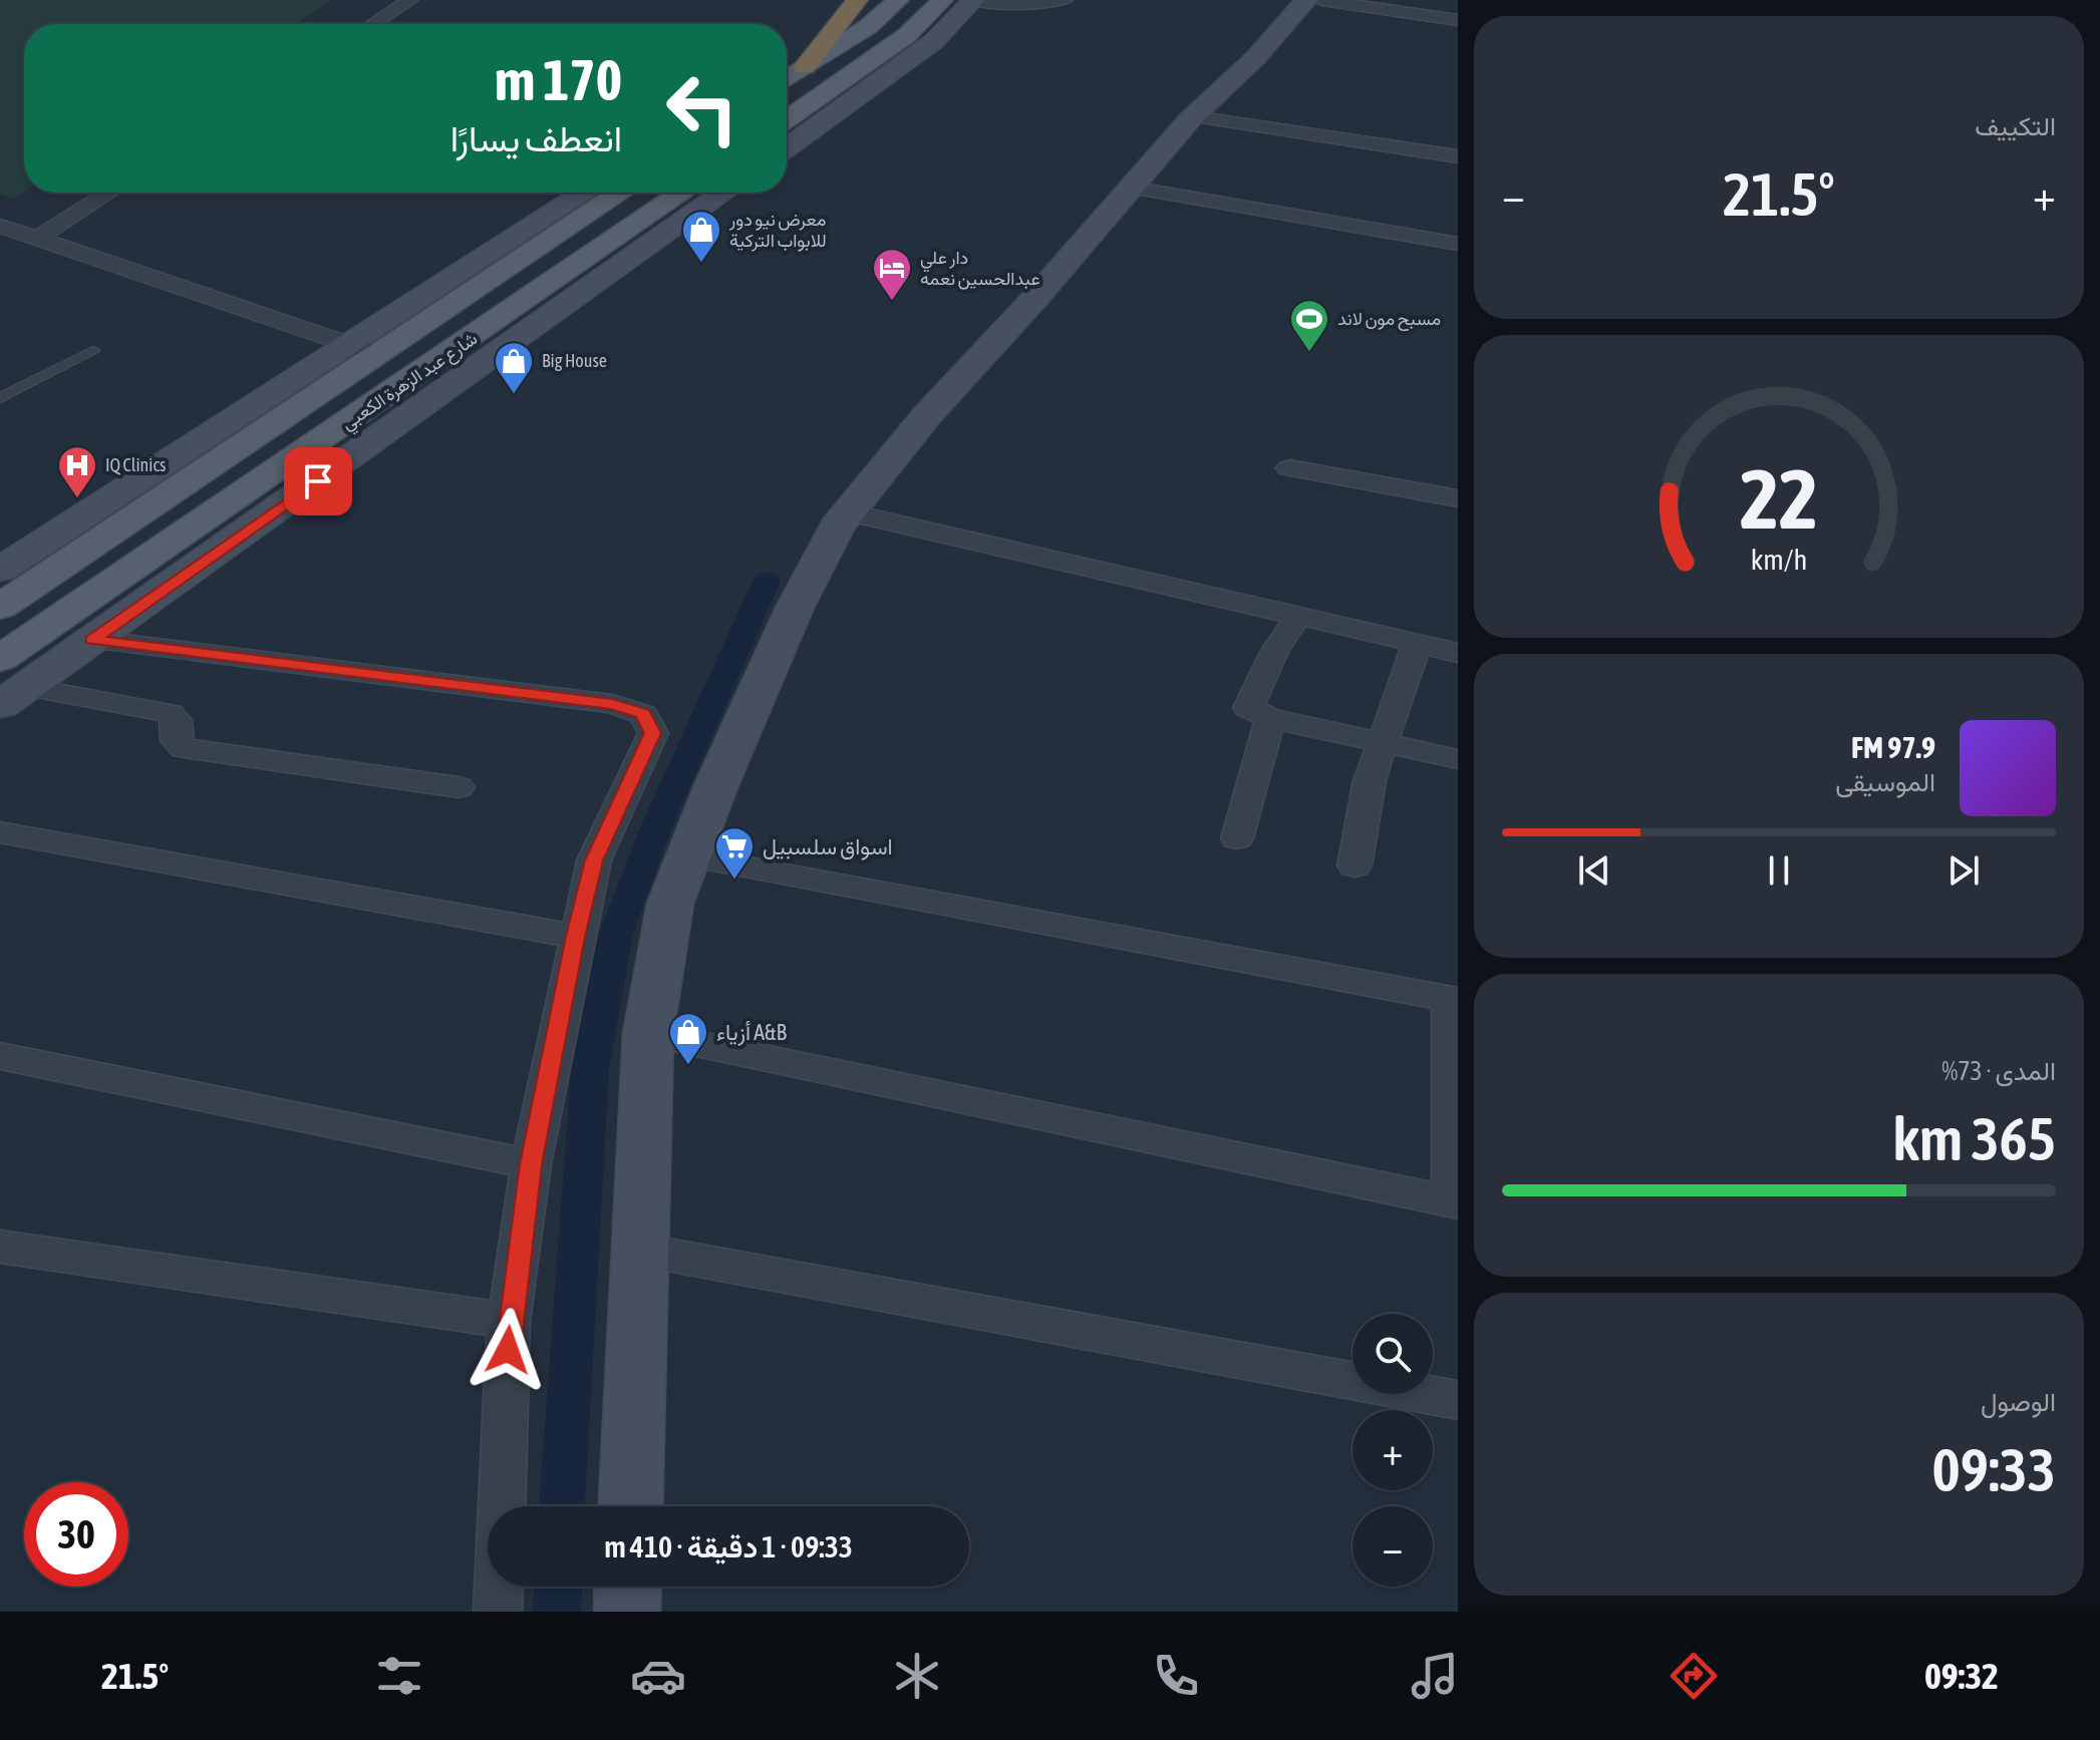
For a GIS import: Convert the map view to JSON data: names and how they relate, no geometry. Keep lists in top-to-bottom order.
{
  "streets": {
    "main road": ["شارع عبد الزهرة الكعبي"]
  },
  "places": {
    "shop": ["معرض نيو دور للابواب التركية", "Big House", "أزياء A&B"],
    "hotel": ["دار علي عبدالحسين نعمه"],
    "sports": ["مسبح مون لاند"],
    "hospital": ["IQ Clinics"],
    "supermarket": ["اسواق سلسبيل"]
  },
  "page": {
    "tile": [
      "التكييف",
      ["المدى · 73%", "365 km"],
      ["الوصول", "09:33"]
    ],
    "turn": ["170 m", "انعطف يسارًا"],
    "heat": ["−", "21.5°", "+"],
    "song": ["97.9 FM", "الموسيقى"],
    "map_buttons": ["+", "−"],
    "limit": "30",
    "trip": "09:33 · 1 دقيقة · 410 m",
    "tabs": ["09:32", "21.5°"],
    "gauge": ["22", "km/h"]
  }
}
